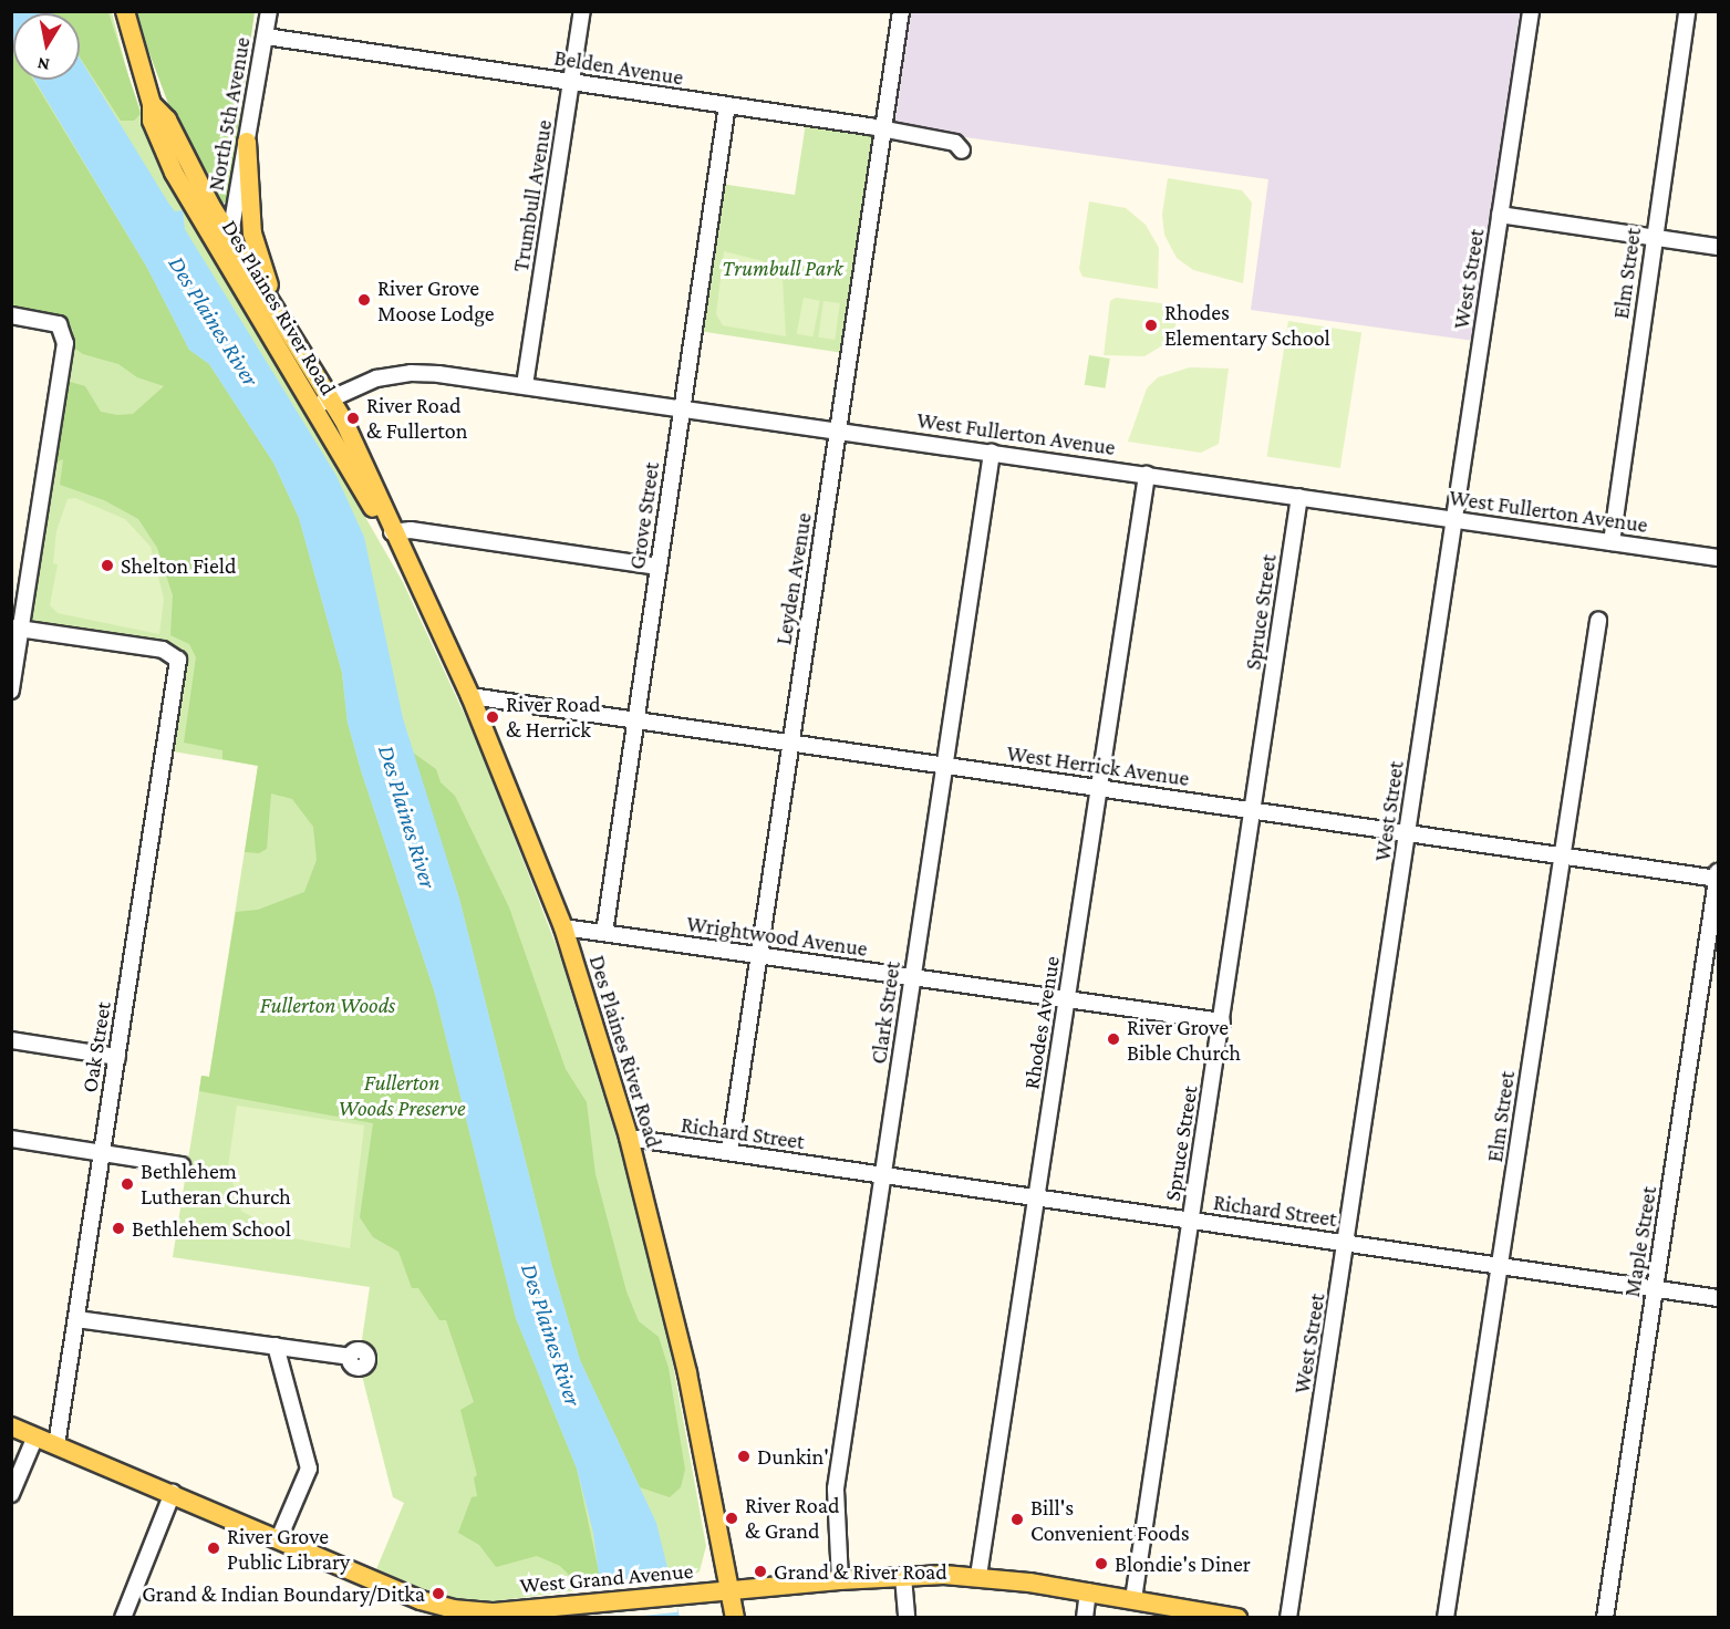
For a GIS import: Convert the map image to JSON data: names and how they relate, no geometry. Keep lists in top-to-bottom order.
{
  "streets": {
    "main road": ["Des Plaines River Road", "West Grand Avenue"],
    "street": [
      "Belden Avenue",
      "North 5th Avenue",
      "Trumbull Avenue",
      "Elm Street",
      "West Street",
      "West Fullerton Avenue",
      "Grove Street",
      "Leyden Avenue",
      "Spruce Street",
      "West Herrick Avenue",
      "Wrightwood Avenue",
      "Clark Street",
      "Rhodes Avenue",
      "Oak Street",
      "Richard Street",
      "Maple Street"
    ]
  },
  "crossings": [
    ["Belden Avenue", "North 5th Avenue"],
    ["Belden Avenue", "Trumbull Avenue"],
    ["Belden Avenue", "Grove Street"],
    ["Belden Avenue", "Leyden Avenue"],
    ["North 5th Avenue", "Des Plaines River Road"],
    ["Trumbull Avenue", "West Fullerton Avenue"],
    ["Elm Street", "West Fullerton Avenue"],
    ["Elm Street", "West Herrick Avenue"],
    ["Elm Street", "Richard Street"],
    ["West Street", "West Fullerton Avenue"],
    ["West Street", "West Herrick Avenue"],
    ["West Street", "Richard Street"],
    ["Des Plaines River Road", "West Fullerton Avenue"],
    ["Des Plaines River Road", "West Herrick Avenue"],
    ["Des Plaines River Road", "Wrightwood Avenue"],
    ["Des Plaines River Road", "Richard Street"],
    ["Des Plaines River Road", "West Grand Avenue"],
    ["West Fullerton Avenue", "Grove Street"],
    ["West Fullerton Avenue", "Leyden Avenue"],
    ["West Fullerton Avenue", "Spruce Street"],
    ["West Fullerton Avenue", "Clark Street"],
    ["West Fullerton Avenue", "Rhodes Avenue"],
    ["Grove Street", "West Herrick Avenue"],
    ["Grove Street", "Wrightwood Avenue"],
    ["Leyden Avenue", "West Herrick Avenue"],
    ["Leyden Avenue", "Wrightwood Avenue"],
    ["Leyden Avenue", "Richard Street"],
    ["Spruce Street", "West Herrick Avenue"],
    ["Spruce Street", "Wrightwood Avenue"],
    ["Spruce Street", "Richard Street"],
    ["Spruce Street", "West Grand Avenue"],
    ["West Herrick Avenue", "Clark Street"],
    ["West Herrick Avenue", "Rhodes Avenue"],
    ["West Herrick Avenue", "Maple Street"],
    ["Wrightwood Avenue", "Clark Street"],
    ["Wrightwood Avenue", "Rhodes Avenue"],
    ["Clark Street", "Richard Street"],
    ["Clark Street", "West Grand Avenue"],
    ["Rhodes Avenue", "Richard Street"],
    ["Rhodes Avenue", "West Grand Avenue"],
    ["Oak Street", "West Grand Avenue"],
    ["Richard Street", "Maple Street"]
  ],
  "water": ["Des Plaines River"],
  "parks": ["Trumbull Park", "Fullerton Woods", "Fullerton Woods Preserve"],
  "places": [
    "River Grove Moose Lodge",
    "Rhodes Elementary School",
    "River Road & Fullerton",
    "Shelton Field",
    "River Road & Herrick",
    "River Grove Bible Church",
    "Bethlehem Lutheran Church",
    "Bethlehem School",
    "Dunkin'",
    "River Road & Grand",
    "Bill's Convenient Foods",
    "River Grove Public Library",
    "Blondie's Diner",
    "Grand & River Road",
    "Grand & Indian Boundary/Ditka"
  ],
  "north": "bottom"
}
